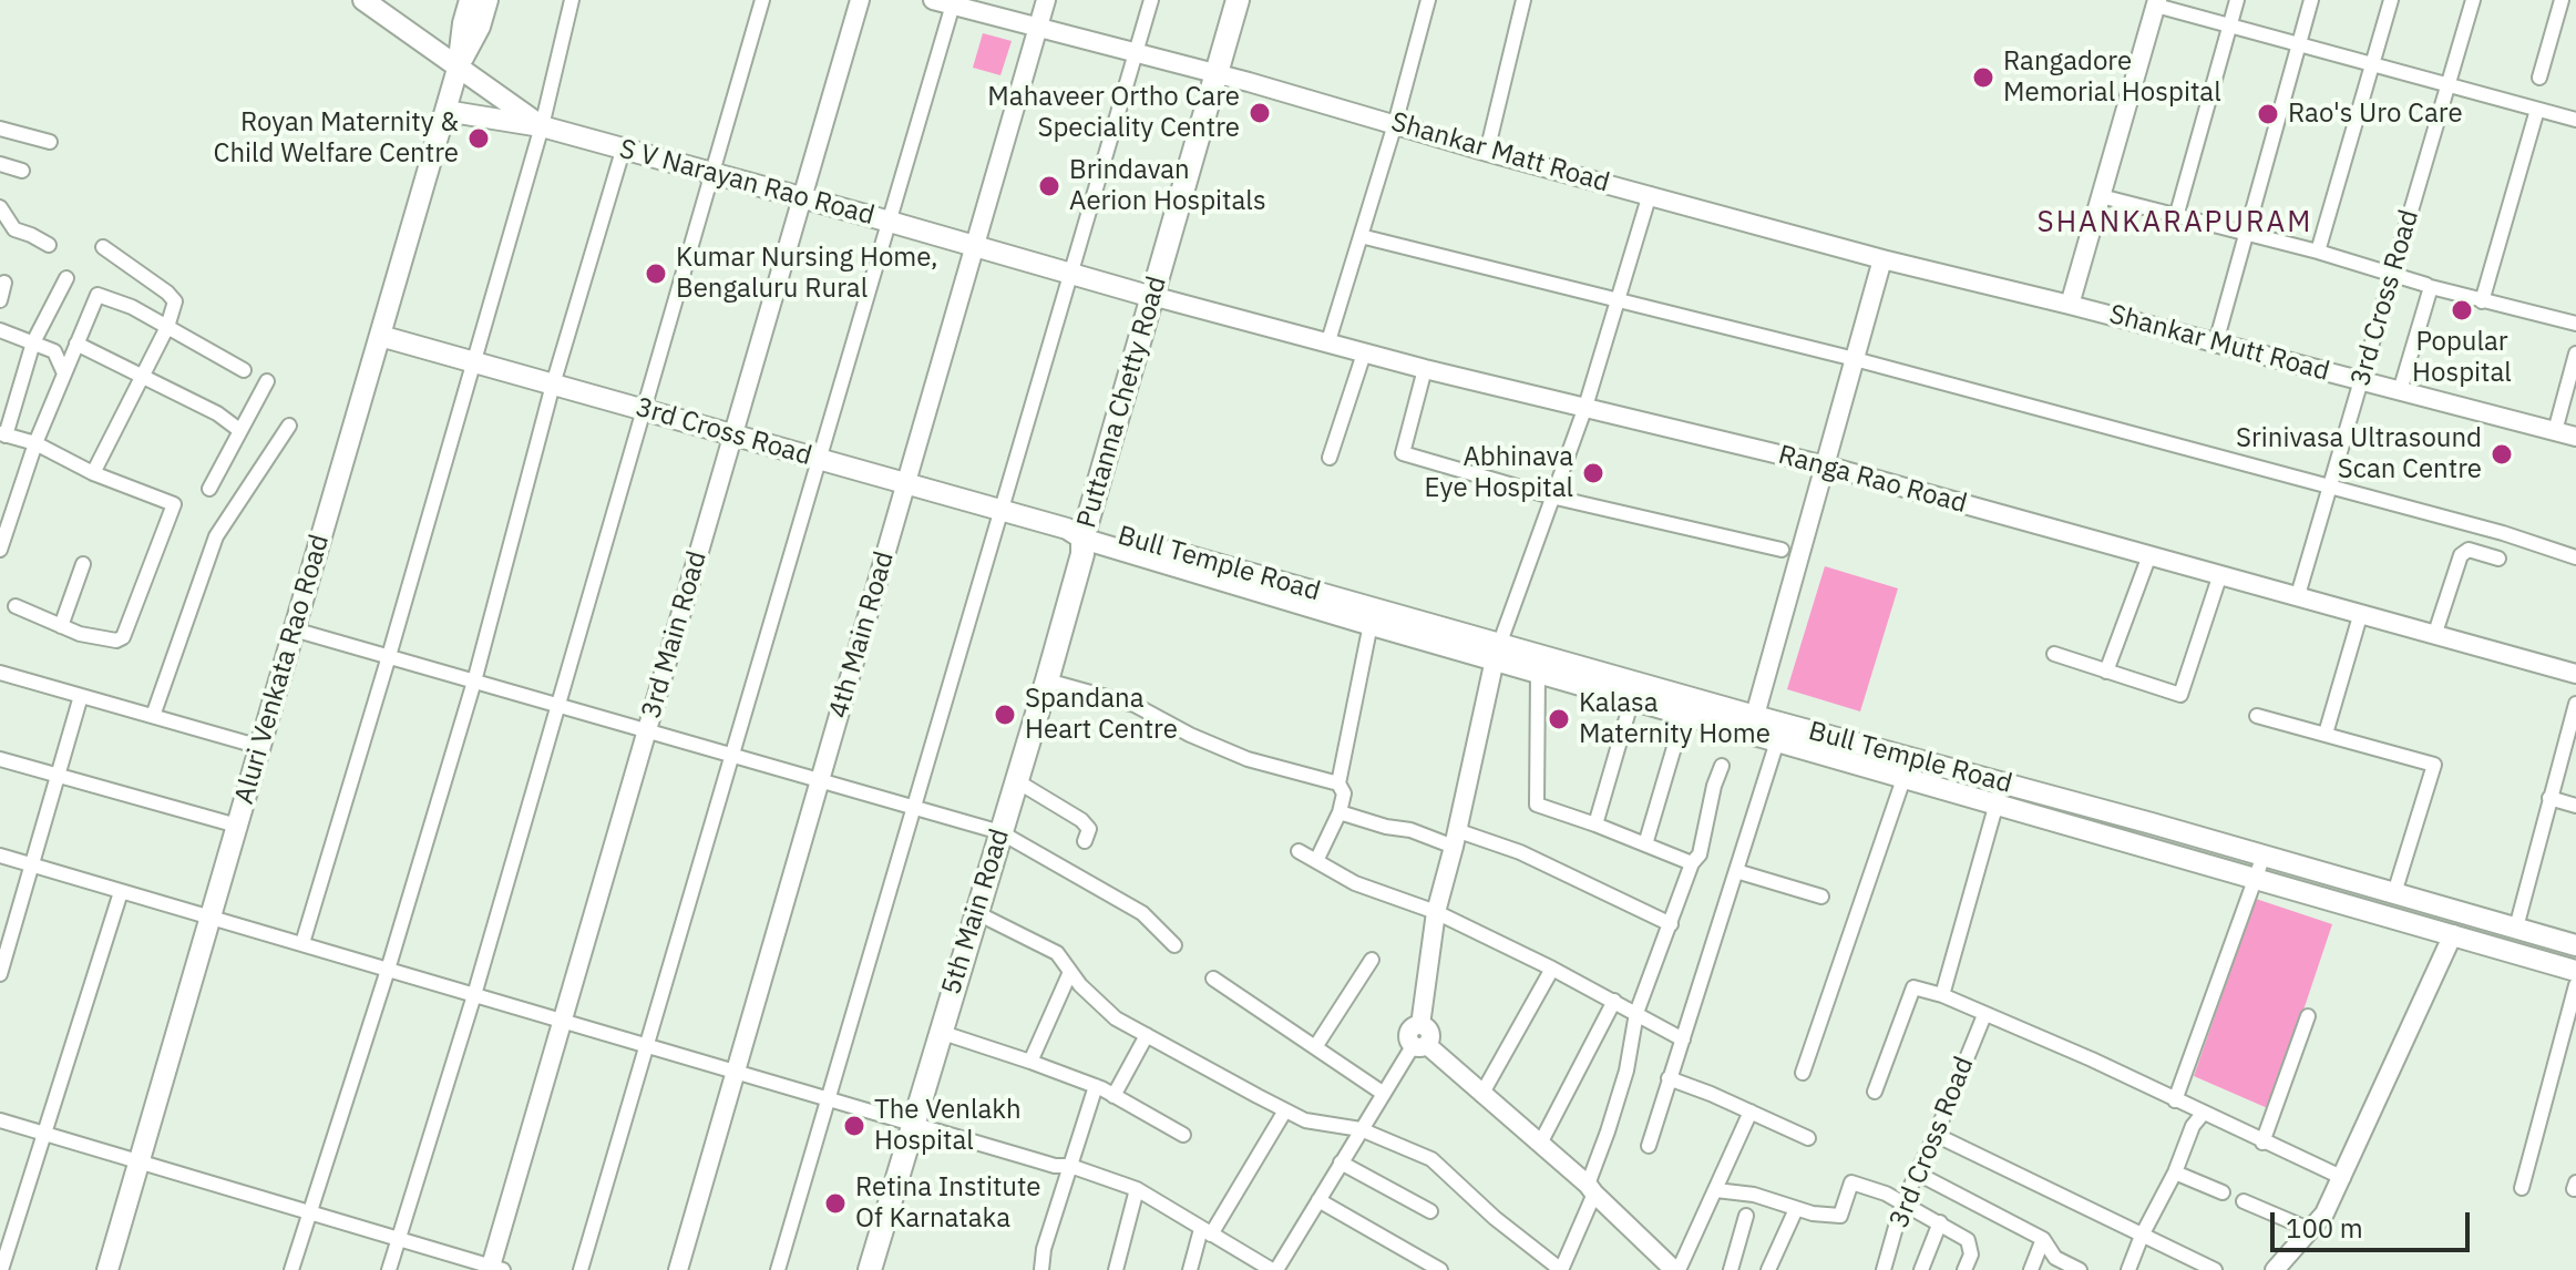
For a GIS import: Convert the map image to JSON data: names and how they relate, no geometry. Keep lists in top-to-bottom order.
{
  "streets": {
    "main road": [
      "S V Narayan Rao Road",
      "3rd Cross Road",
      "Puttanna Chetty Road",
      "Bull Temple Road",
      "Aluri Venkata Rao Road",
      "5th Main Road"
    ],
    "street": [
      "Shankar Matt Road",
      "Shankar Mutt Road",
      "Ranga Rao Road",
      "3rd Main Road",
      "4th Main Road"
    ]
  },
  "crossings": [
    ["Shankar Matt Road", "Shankar Mutt Road"],
    ["Shankar Matt Road", "Puttanna Chetty Road"],
    ["Shankar Matt Road", "4th Main Road"],
    ["S V Narayan Rao Road", "Puttanna Chetty Road"],
    ["S V Narayan Rao Road", "Ranga Rao Road"],
    ["S V Narayan Rao Road", "3rd Main Road"],
    ["S V Narayan Rao Road", "4th Main Road"],
    ["S V Narayan Rao Road", "Aluri Venkata Rao Road"],
    ["3rd Cross Road", "Shankar Mutt Road"],
    ["3rd Cross Road", "Puttanna Chetty Road"],
    ["3rd Cross Road", "Ranga Rao Road"],
    ["3rd Cross Road", "Bull Temple Road"],
    ["3rd Cross Road", "3rd Main Road"],
    ["3rd Cross Road", "4th Main Road"],
    ["3rd Cross Road", "Aluri Venkata Rao Road"],
    ["3rd Cross Road", "5th Main Road"],
    ["Puttanna Chetty Road", "Ranga Rao Road"],
    ["Puttanna Chetty Road", "Bull Temple Road"],
    ["Puttanna Chetty Road", "5th Main Road"],
    ["Bull Temple Road", "5th Main Road"]
  ],
  "districts": ["SHANKARAPURAM"],
  "places": [
    "Rangadore Memorial Hospital",
    "Mahaveer Ortho Care Speciality Centre",
    "Rao's Uro Care",
    "Royan Maternity & Child Welfare Centre",
    "Brindavan Aerion Hospitals",
    "Kumar Nursing Home, Bengaluru Rural",
    "Popular Hospital",
    "Srinivasa Ultrasound Scan Centre",
    "Abhinava Eye Hospital",
    "Spandana Heart Centre",
    "Kalasa Maternity Home",
    "The Venlakh Hospital",
    "Retina Institute Of Karnataka"
  ],
  "scale_bar": "100 m"
}
